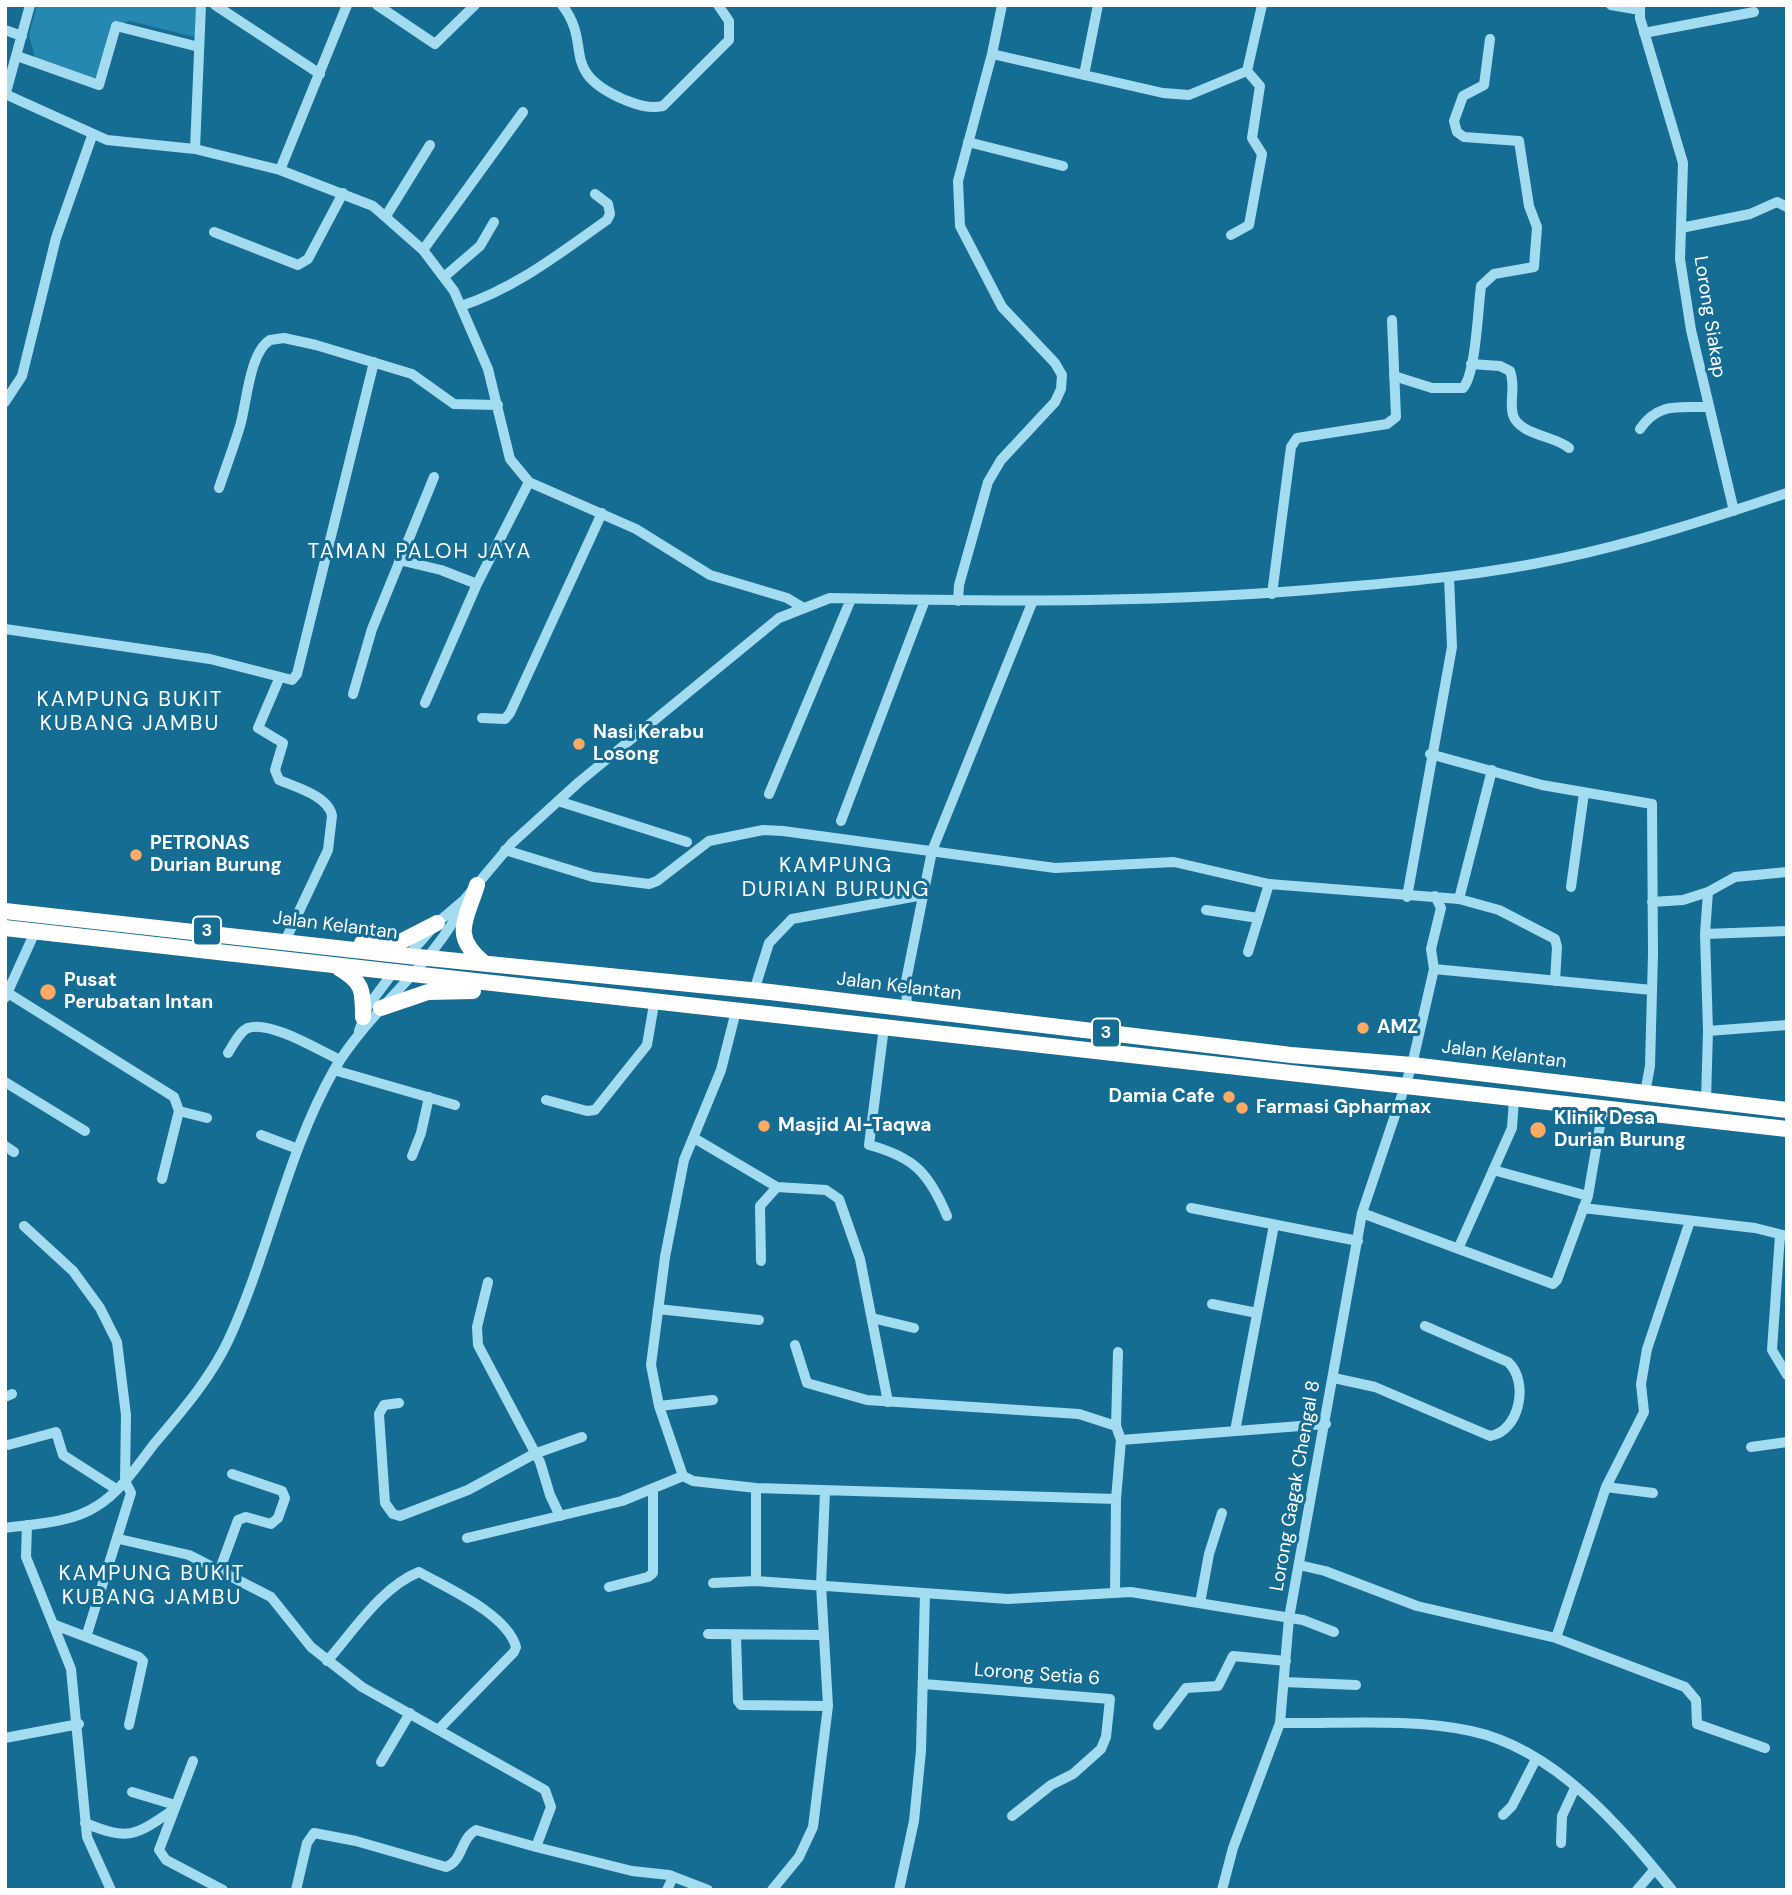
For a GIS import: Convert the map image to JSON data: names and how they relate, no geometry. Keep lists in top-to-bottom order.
{
  "streets": {
    "highway": ["Jalan Kelantan", "3"],
    "street": ["Lorong Siakap", "Lorong Gagak Chengal 8", "Lorong Setia 6"]
  },
  "crossings": [
    ["Jalan Kelantan", "Lorong Gagak Chengal 8"]
  ],
  "districts": [
    "TAMAN PALOH JAYA",
    "KAMPUNG BUKIT KUBANG JAMBU",
    "KAMPUNG DURIAN BURUNG",
    "KAMPUNG BUKIT KUBANG JAMBU"
  ],
  "places": [
    "Nasi Kerabu Losong",
    "PETRONAS Durian Burung",
    "Pusat Perubatan Intan",
    "AMZ",
    "Damia Cafe",
    "Farmasi Gpharmax",
    "Masjid Al-Taqwa",
    "Klinik Desa Durian Burung"
  ]
}
